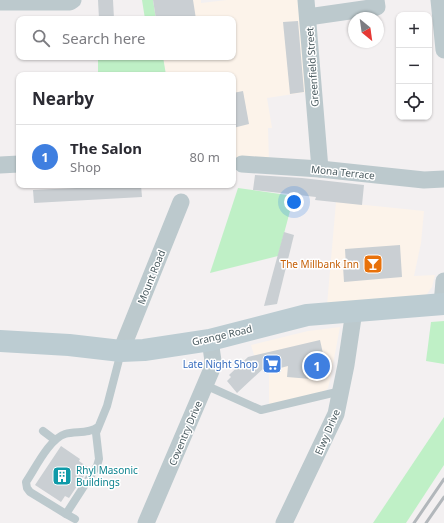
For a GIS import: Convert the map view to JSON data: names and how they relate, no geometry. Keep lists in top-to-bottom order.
{
  "streets": {
    "main road": ["Grange Road"],
    "street": [
      "Greenfield Street",
      "Mona Terrace",
      "Mount Road",
      "Elwy Drive",
      "Coventry Drive"
    ]
  },
  "crossings": [
    ["Greenfield Street", "Mona Terrace"],
    ["Mount Road", "Grange Road"],
    ["Grange Road", "Elwy Drive"],
    ["Grange Road", "Coventry Drive"]
  ],
  "places": {
    "bar": ["The Millbank Inn"],
    "supermarket": ["Late Night Shop"],
    "building": ["Rhyl Masonic Buildings"]
  },
  "north": "bottom right",
  "page": {
    "map_buttons": ["+", "−"],
    "search": "Search here",
    "heading": "Nearby",
    "list": [
      {
        "mark": "1",
        "name": "The Salon",
        "note": "Shop",
        "value": "80 m"
      }
    ],
    "pins": "1"
  }
}
